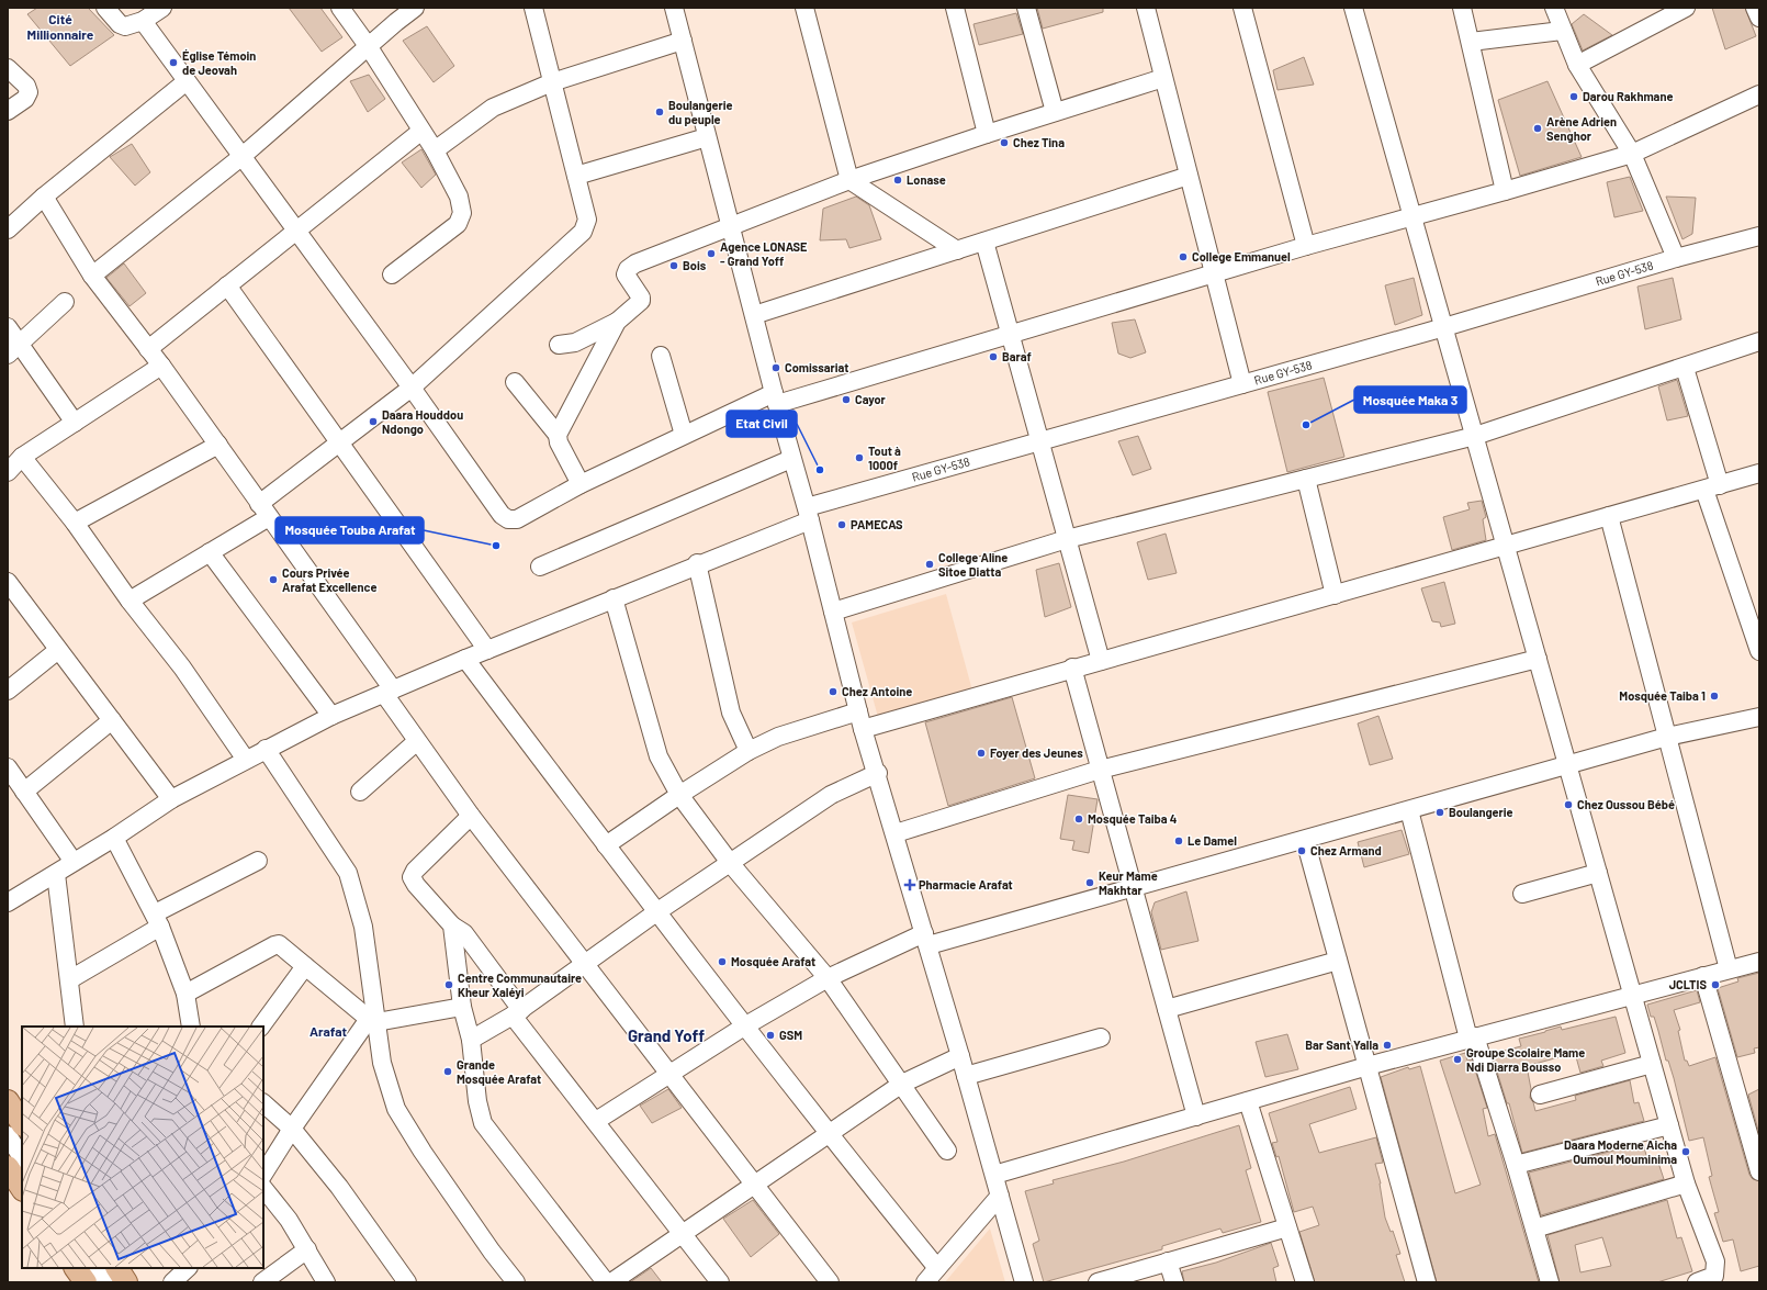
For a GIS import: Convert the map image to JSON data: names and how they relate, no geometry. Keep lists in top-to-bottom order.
{
  "streets": {
    "street": ["Rue GY-538"]
  },
  "districts": ["Cité Millionnaire", "Arafat", "Grand Yoff"],
  "places": {
    "other": [
      "Église Témoin de Jeovah",
      "Darou Rakhmane",
      "Boulangerie du peuple",
      "Arène Adrien Senghor",
      "Chez Tina",
      "Lonase",
      "Agence LONASE - Grand Yoff",
      "College Emmanuel",
      "Bois",
      "Baraf",
      "Comissariat",
      "Cayor",
      "Daara Houddou Ndongo",
      "Mosquée Maka 3",
      "Tout à 1000f",
      "Etat Civil",
      "PAMECAS",
      "Mosquée Touba Arafat",
      "College Aline Sitoe Diatta",
      "Cours Privée Arafat Excellence",
      "Chez Antoine",
      "Mosquée Taiba 1",
      "Foyer des Jeunes",
      "Chez Oussou Bébé",
      "Boulangerie",
      "Mosquée Taiba 4",
      "Le Damel",
      "Chez Armand",
      "Keur Mame Makhtar",
      "Mosquée Arafat",
      "Centre Communautaire Kheur Xaléyi",
      "JCLTIS",
      "GSM",
      "Bar Sant Yalla",
      "Groupe Scolaire Mame Ndi Diarra Bousso",
      "Grande Mosquée Arafat",
      "Daara Moderne Aicha Oumoul Mouminima"
    ],
    "health": ["Pharmacie Arafat"]
  }
}
